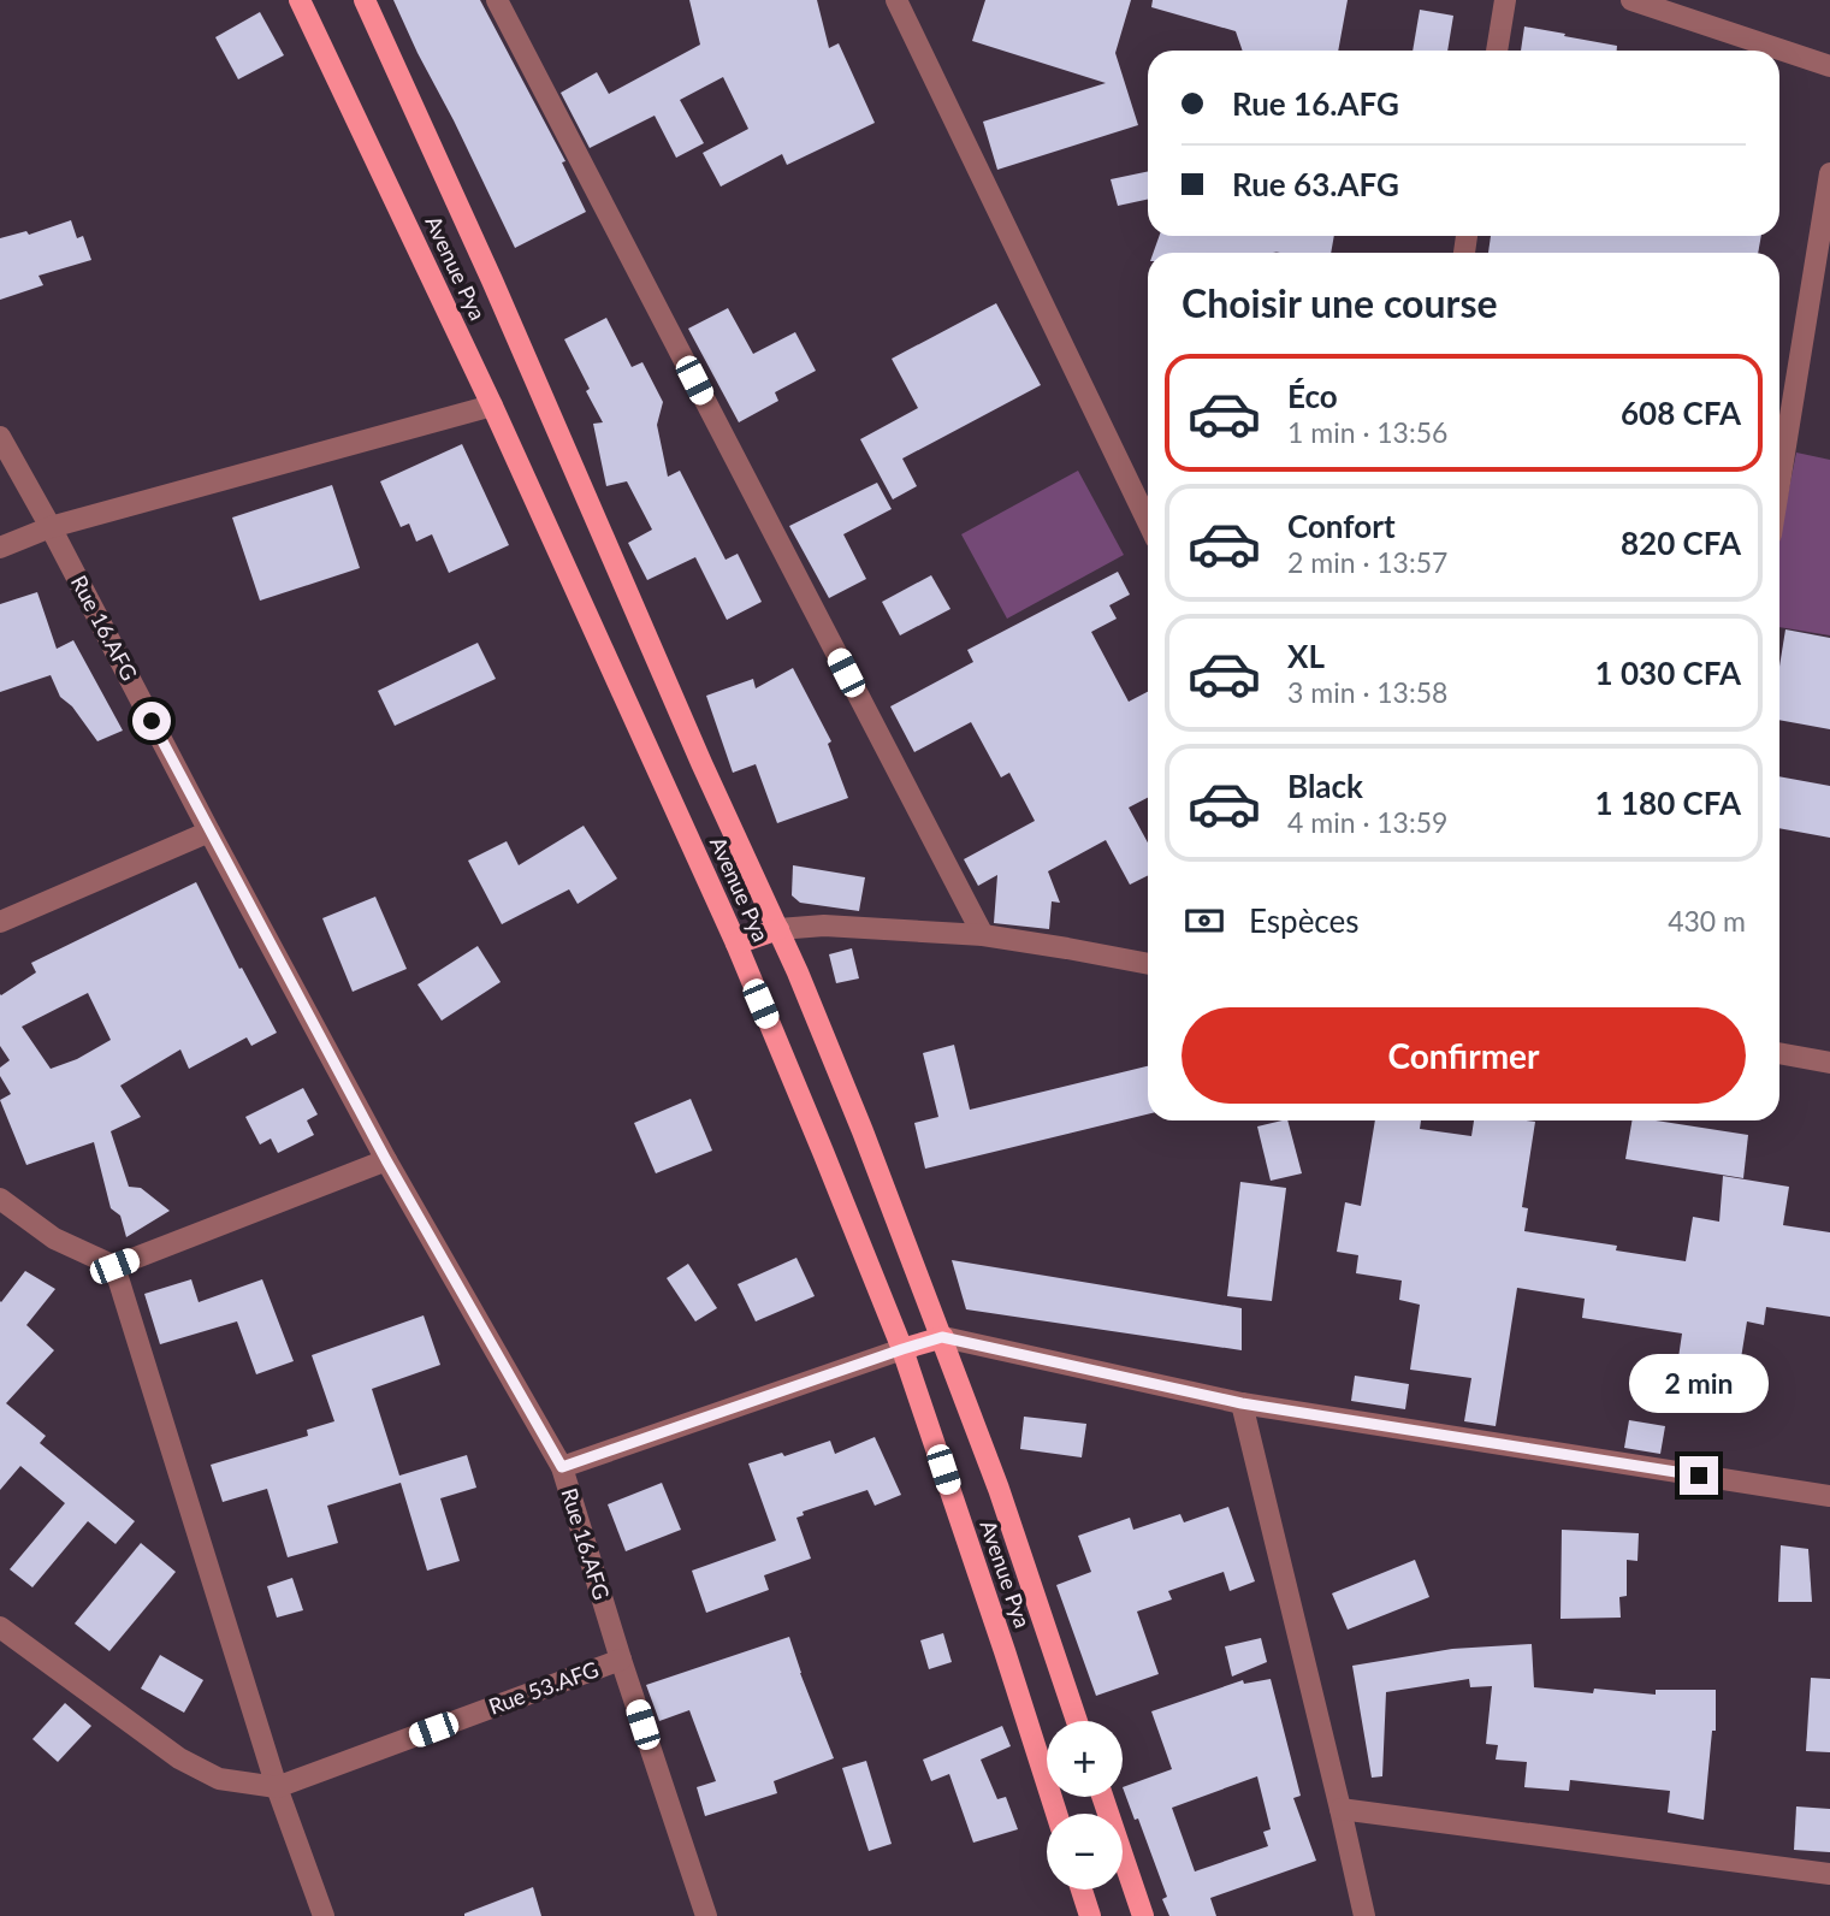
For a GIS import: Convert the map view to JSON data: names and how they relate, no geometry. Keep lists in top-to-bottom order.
{
  "streets": {
    "main road": ["Avenue Pya"],
    "street": ["Rue 16.AFG", "Rue 53.AFG"]
  },
  "crossings": [
    ["Rue 16.AFG", "Rue 53.AFG"]
  ],
  "page": {
    "banner": ["Rue 16.AFG", "Rue 63.AFG"],
    "heading": "Choisir une course",
    "list": [
      {
        "name": "Éco",
        "note": "1 min · 13:56",
        "value": "608 CFA"
      },
      {
        "name": "Confort",
        "note": "2 min · 13:57",
        "value": "820 CFA"
      },
      {
        "name": "XL",
        "note": "3 min · 13:58",
        "value": "1 030 CFA"
      },
      {
        "name": "Black",
        "note": "4 min · 13:59",
        "value": "1 180 CFA"
      }
    ],
    "pay": ["Espèces", "430 m"],
    "buttons": "Confirmer",
    "bubble": "2 min",
    "map_buttons": ["+", "−"]
  }
}
